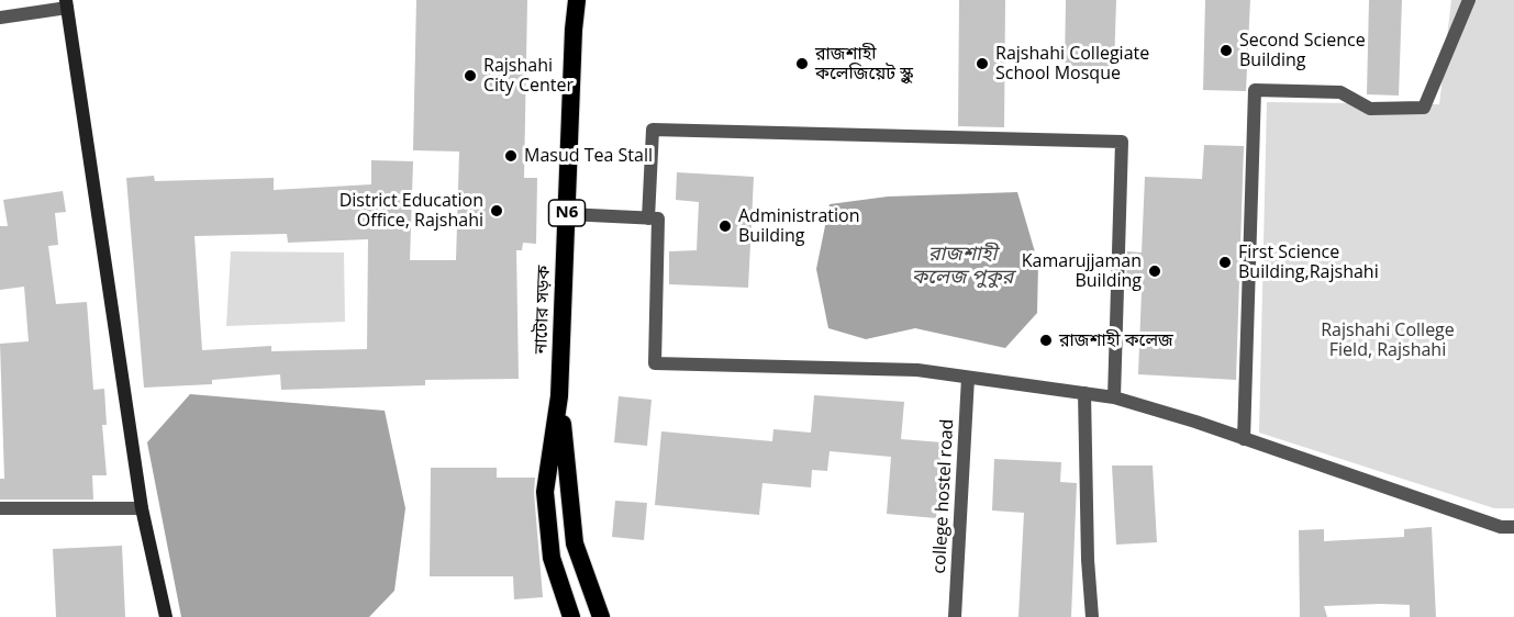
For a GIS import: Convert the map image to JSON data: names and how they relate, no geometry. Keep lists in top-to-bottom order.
{
  "streets": {
    "highway": ["N6", "নাটোর সড়ক"],
    "street": ["college hostel road"]
  },
  "water": ["রাজশাহী কলেজ পুকুর"],
  "parks": ["Rajshahi College Field, Rajshahi"],
  "places": [
    "Second Science Building",
    "রাজশাহী কলেজিয়েট স্কুল",
    "Rajshahi Collegiate School Mosque",
    "Rajshahi City Center",
    "Masud Tea Stall",
    "District Education Office, Rajshahi",
    "Administration Building",
    "First Science Building,Rajshahi",
    "Kamarujjaman Building",
    "রাজশাহী কলেজ"
  ]
}
